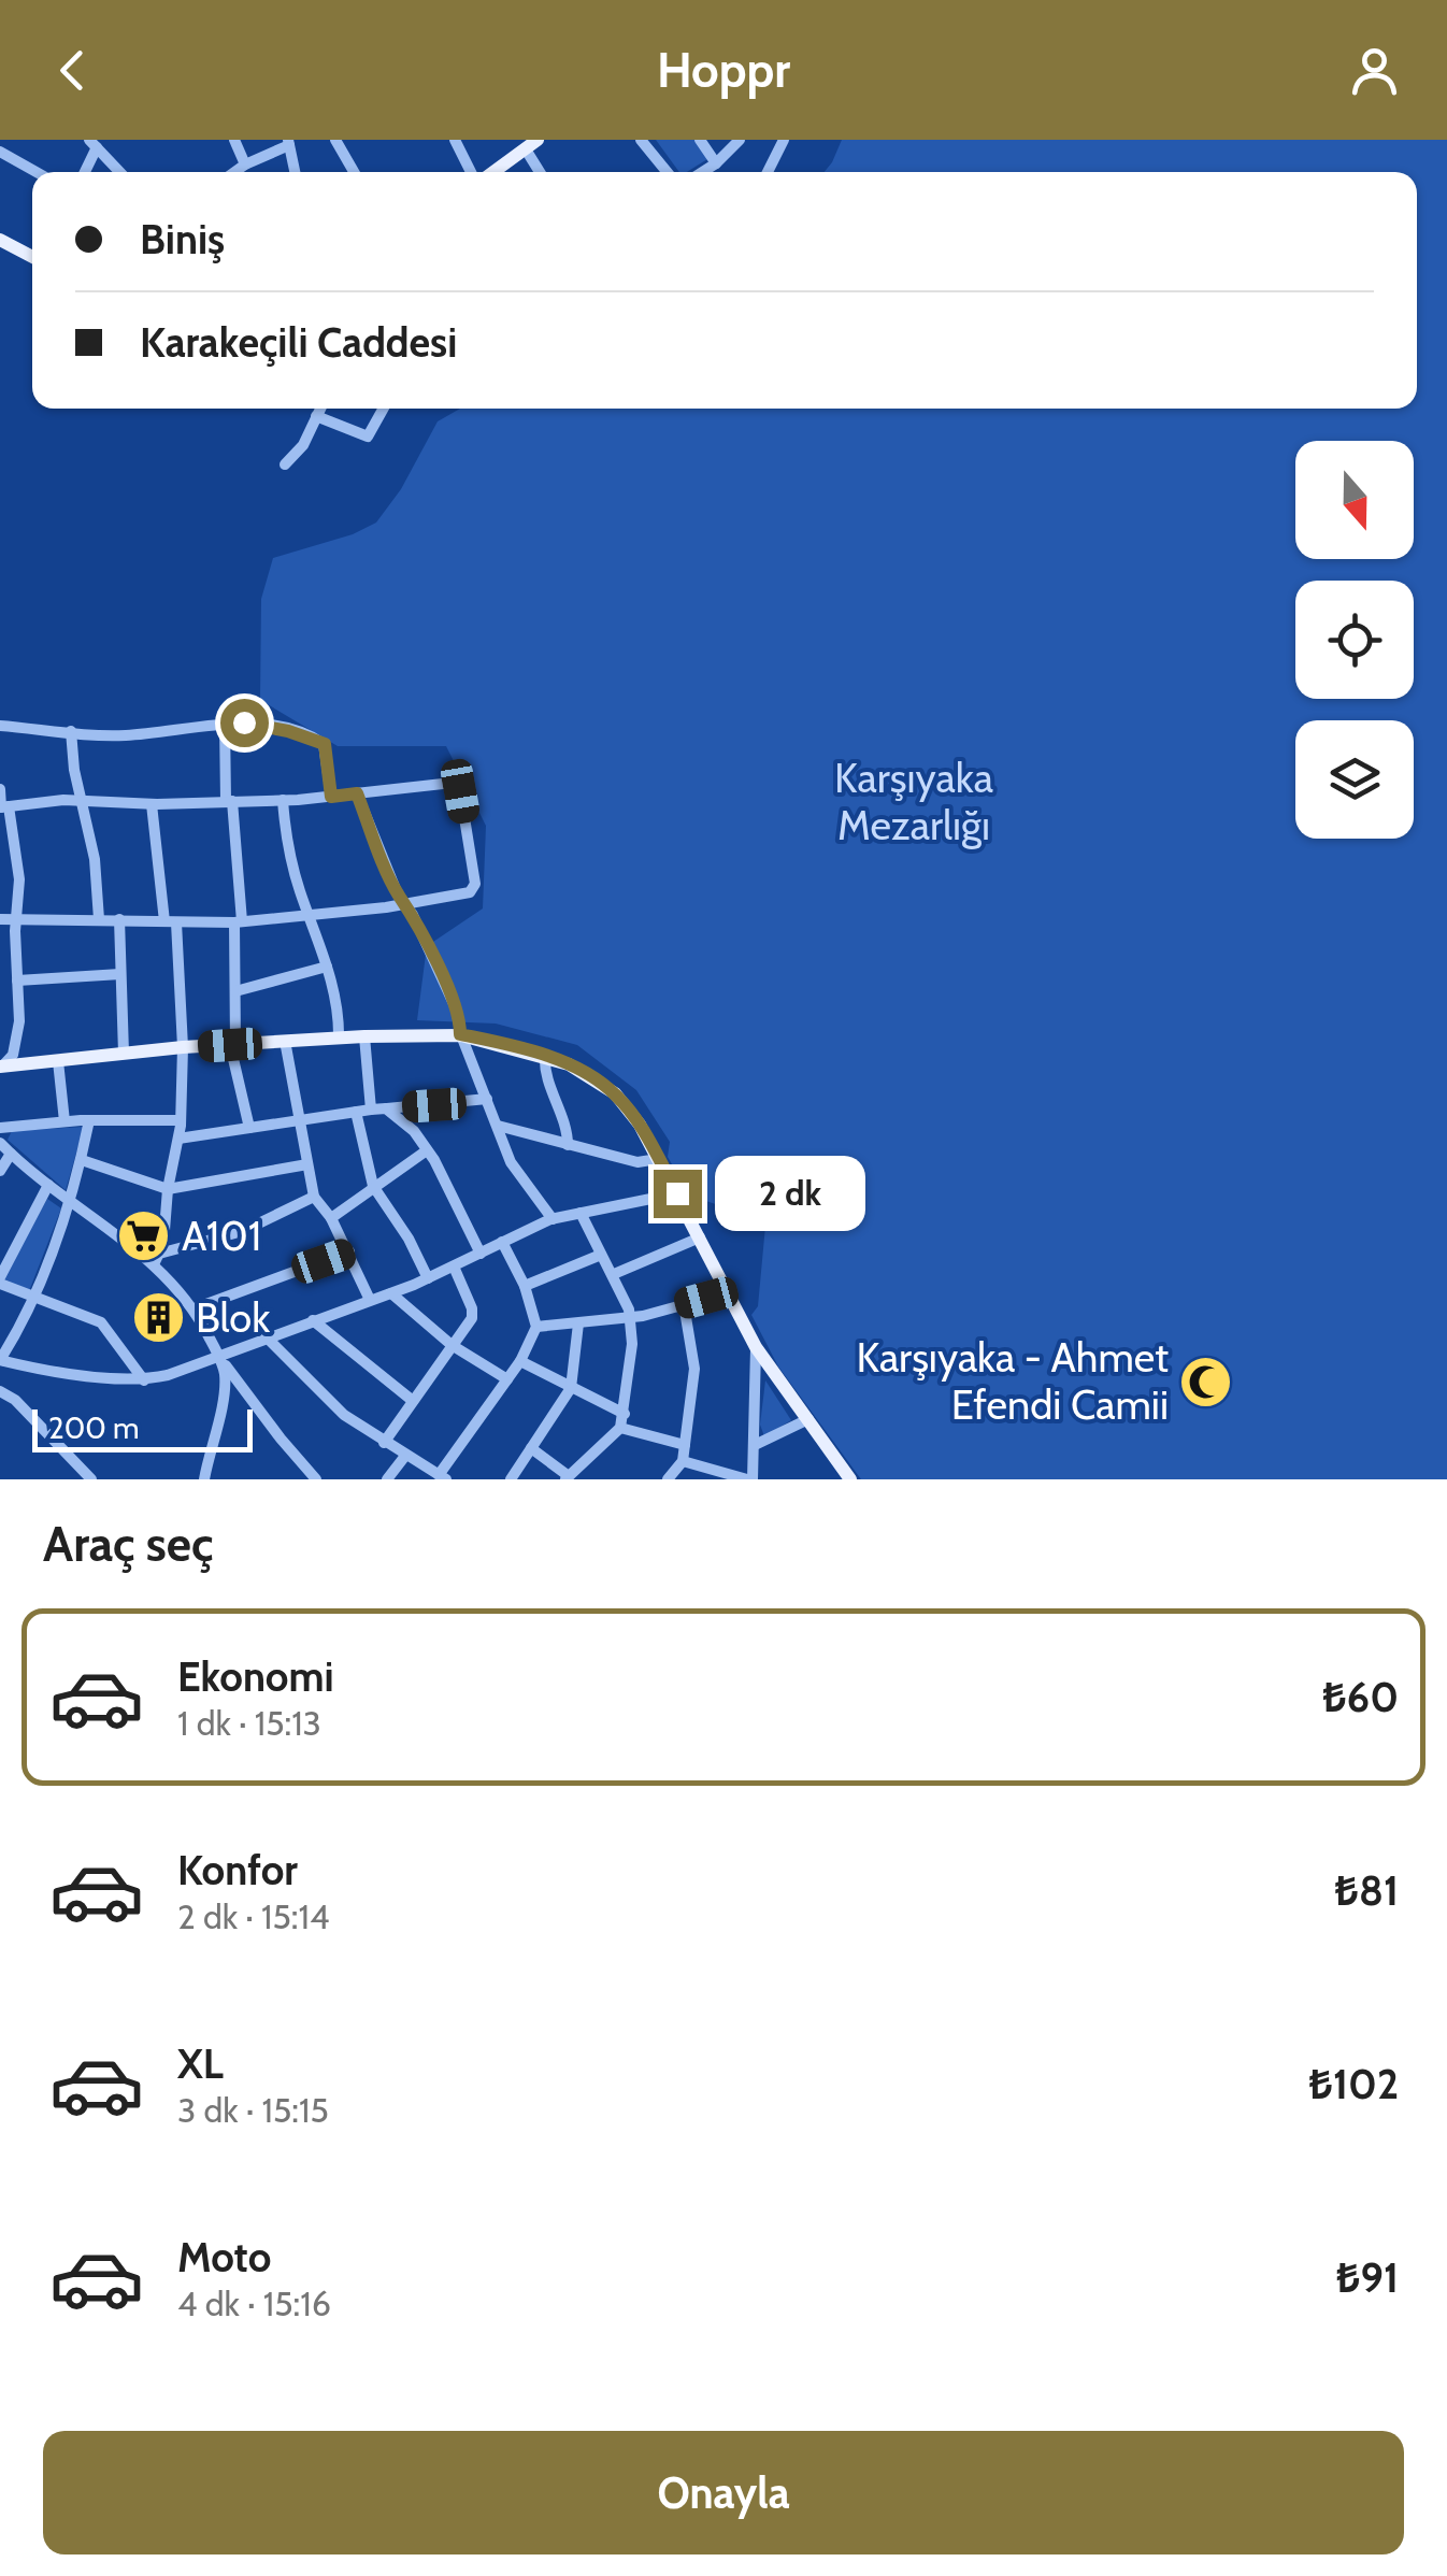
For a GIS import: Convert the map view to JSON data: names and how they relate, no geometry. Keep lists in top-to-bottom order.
{
  "parks": ["Karşıyaka Mezarlığı"],
  "places": {
    "supermarket": ["A101"],
    "building": ["Blok"],
    "mosque": ["Karşıyaka - Ahmet Efendi Camii"]
  },
  "scale_bar": "200 m",
  "north": "bottom",
  "page": {
    "header": "Hoppr",
    "banner": ["Biniş", "Karakeçili Caddesi"],
    "bubble": "2 dk",
    "scale": "200 m",
    "heading": "Araç seç",
    "list": [
      {
        "name": "Ekonomi",
        "note": "1 dk · 15:13",
        "value": "₺60"
      },
      {
        "name": "Konfor",
        "note": "2 dk · 15:14",
        "value": "₺81"
      },
      {
        "name": "XL",
        "note": "3 dk · 15:15",
        "value": "₺102"
      },
      {
        "name": "Moto",
        "note": "4 dk · 15:16",
        "value": "₺91"
      }
    ],
    "buttons": "Onayla"
  }
}
